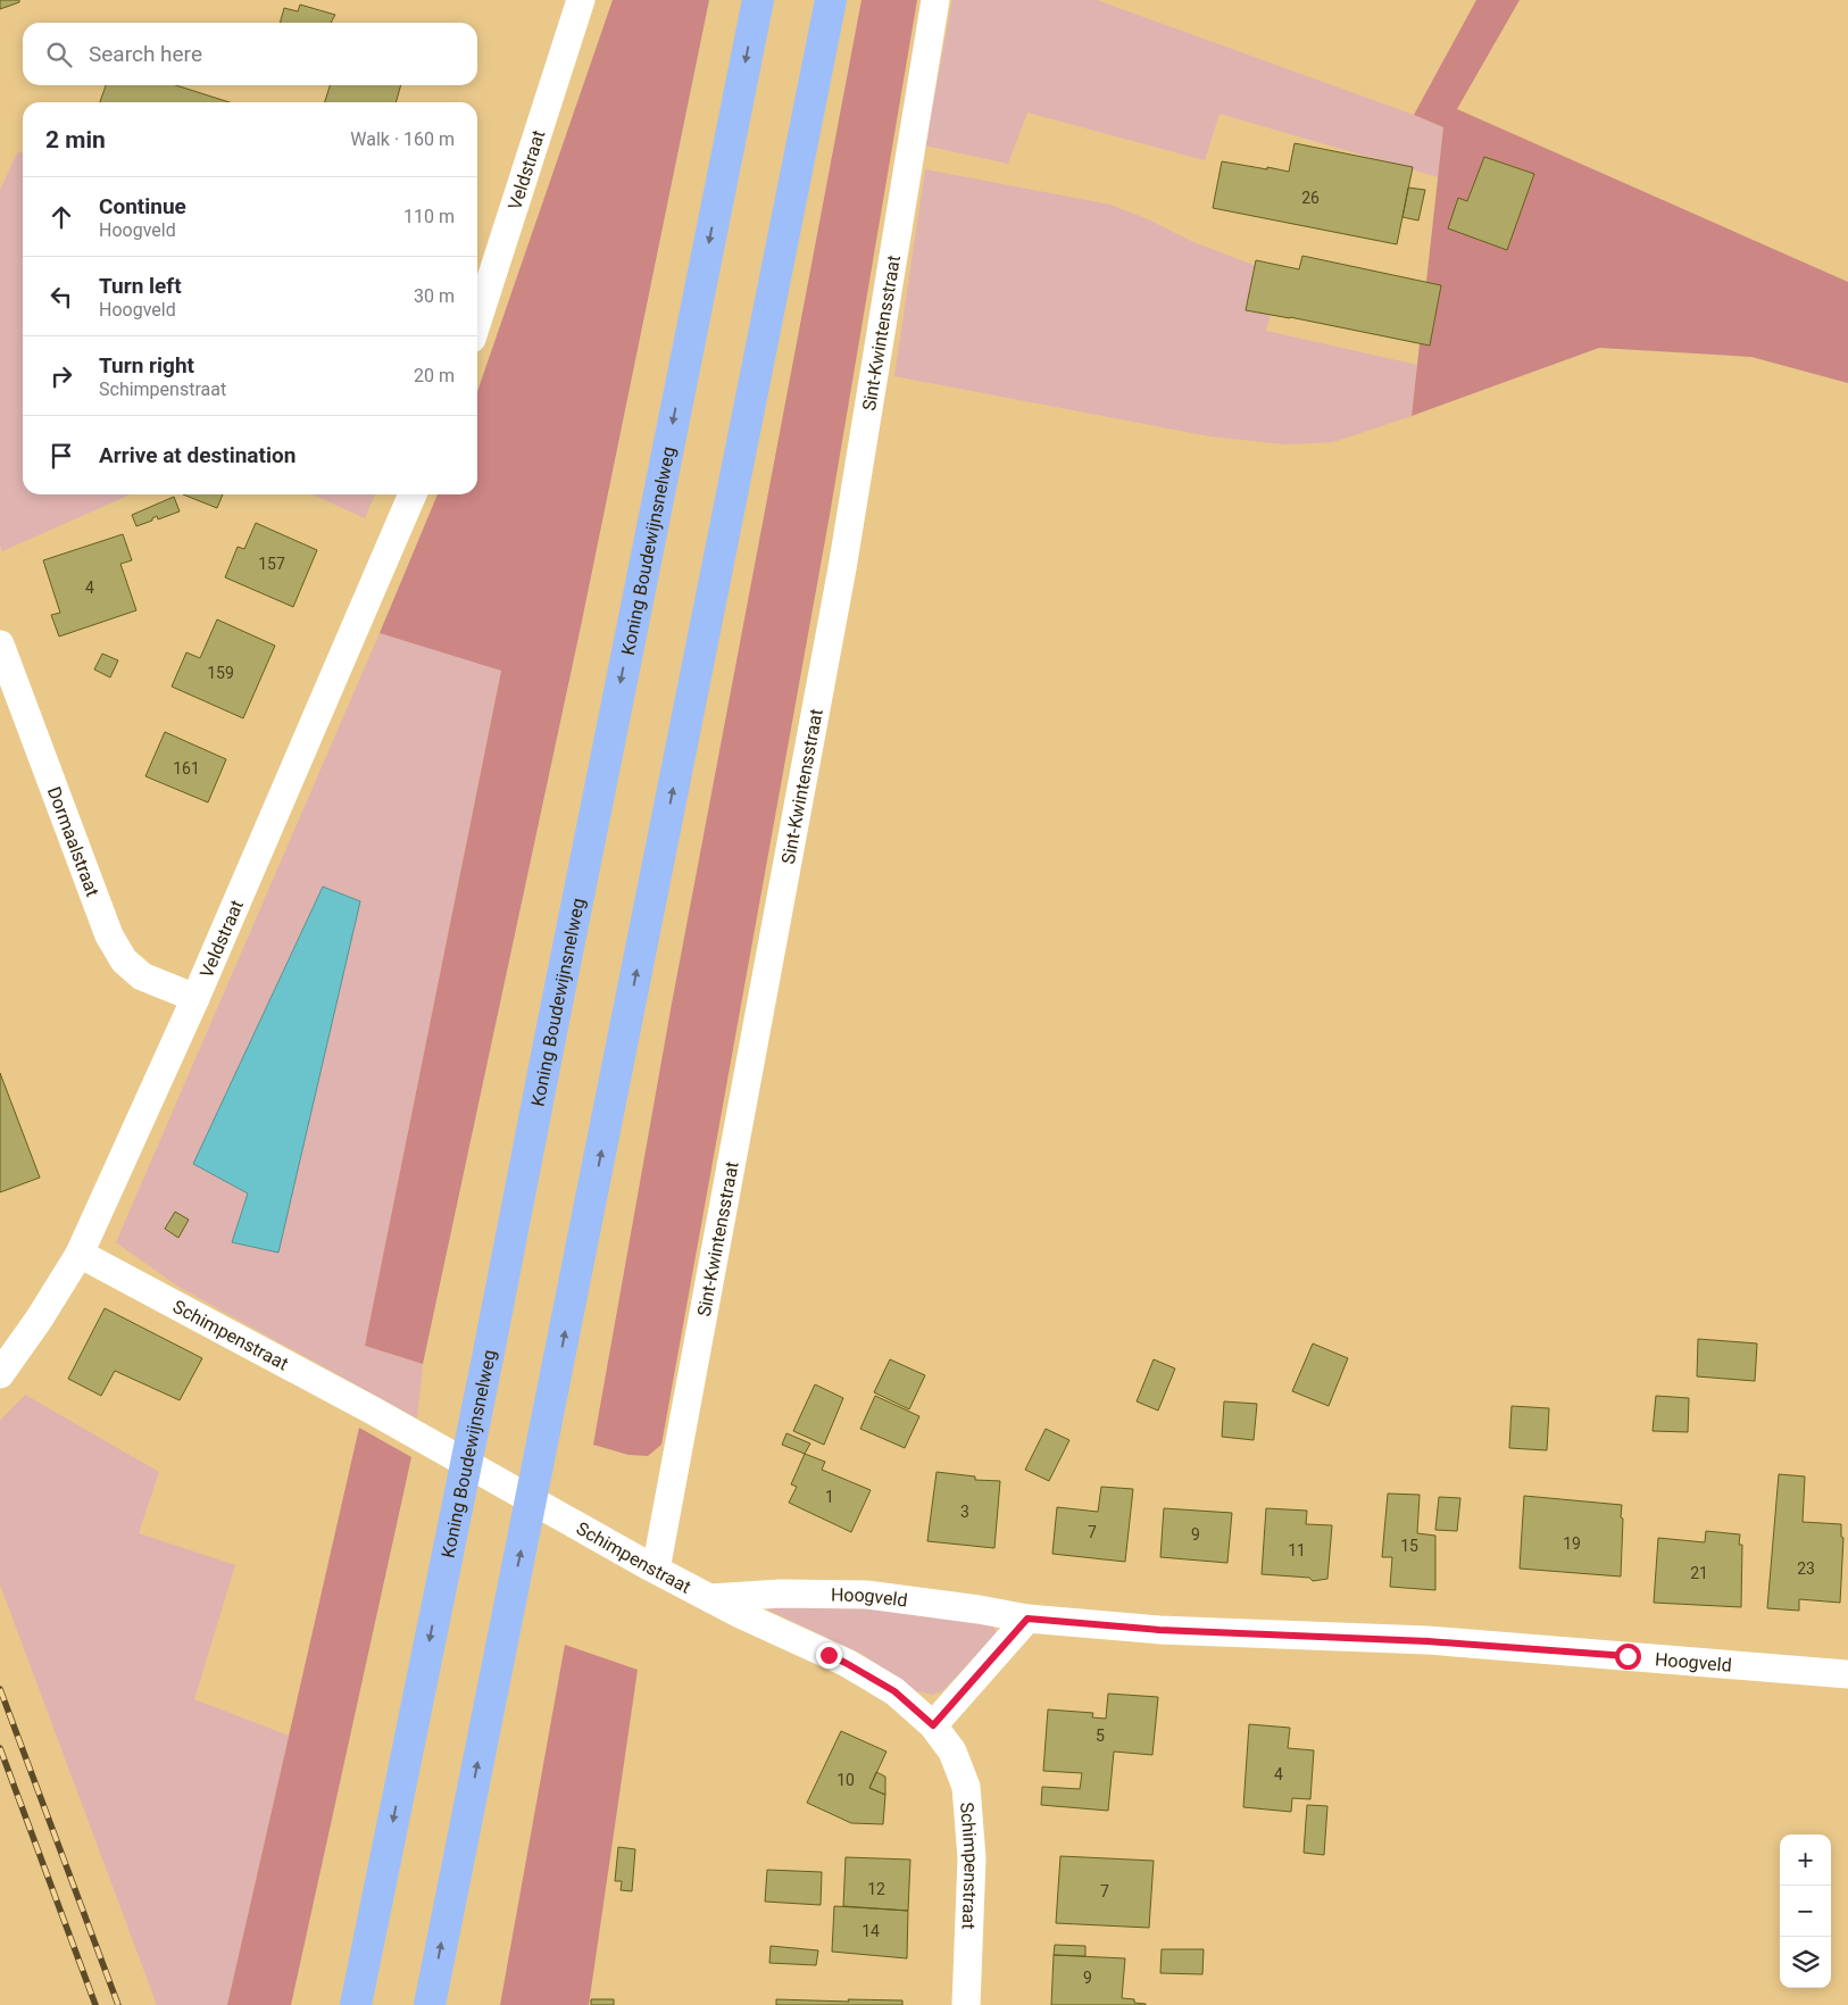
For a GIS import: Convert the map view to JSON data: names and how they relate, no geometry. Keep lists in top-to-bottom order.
{
  "streets": {
    "highway": ["Koning Boudewijnsnelweg"],
    "street": [
      "Veldstraat",
      "Sint-Kwintensstraat",
      "Dormaalstraat",
      "Schimpenstraat",
      "Hoogveld"
    ]
  },
  "crossings": [
    ["Veldstraat", "Dormaalstraat"],
    ["Veldstraat", "Schimpenstraat"],
    ["Sint-Kwintensstraat", "Schimpenstraat"],
    ["Schimpenstraat", "Hoogveld"]
  ],
  "house_numbers": [
    "26",
    "157",
    "4",
    "159",
    "161",
    "1",
    "3",
    "7",
    "9",
    "19",
    "15",
    "11",
    "23",
    "21",
    "5",
    "4",
    "10",
    "12",
    "7",
    "14",
    "9"
  ],
  "page": {
    "search": "Search here",
    "heading": ["2 min", "Walk · 160 m"],
    "list": [
      ["Continue", "Hoogveld", "110 m"],
      ["Turn left", "Hoogveld", "30 m"],
      ["Turn right", "Schimpenstraat", "20 m"],
      "Arrive at destination"
    ],
    "map_buttons": ["+", "−"]
  }
}
